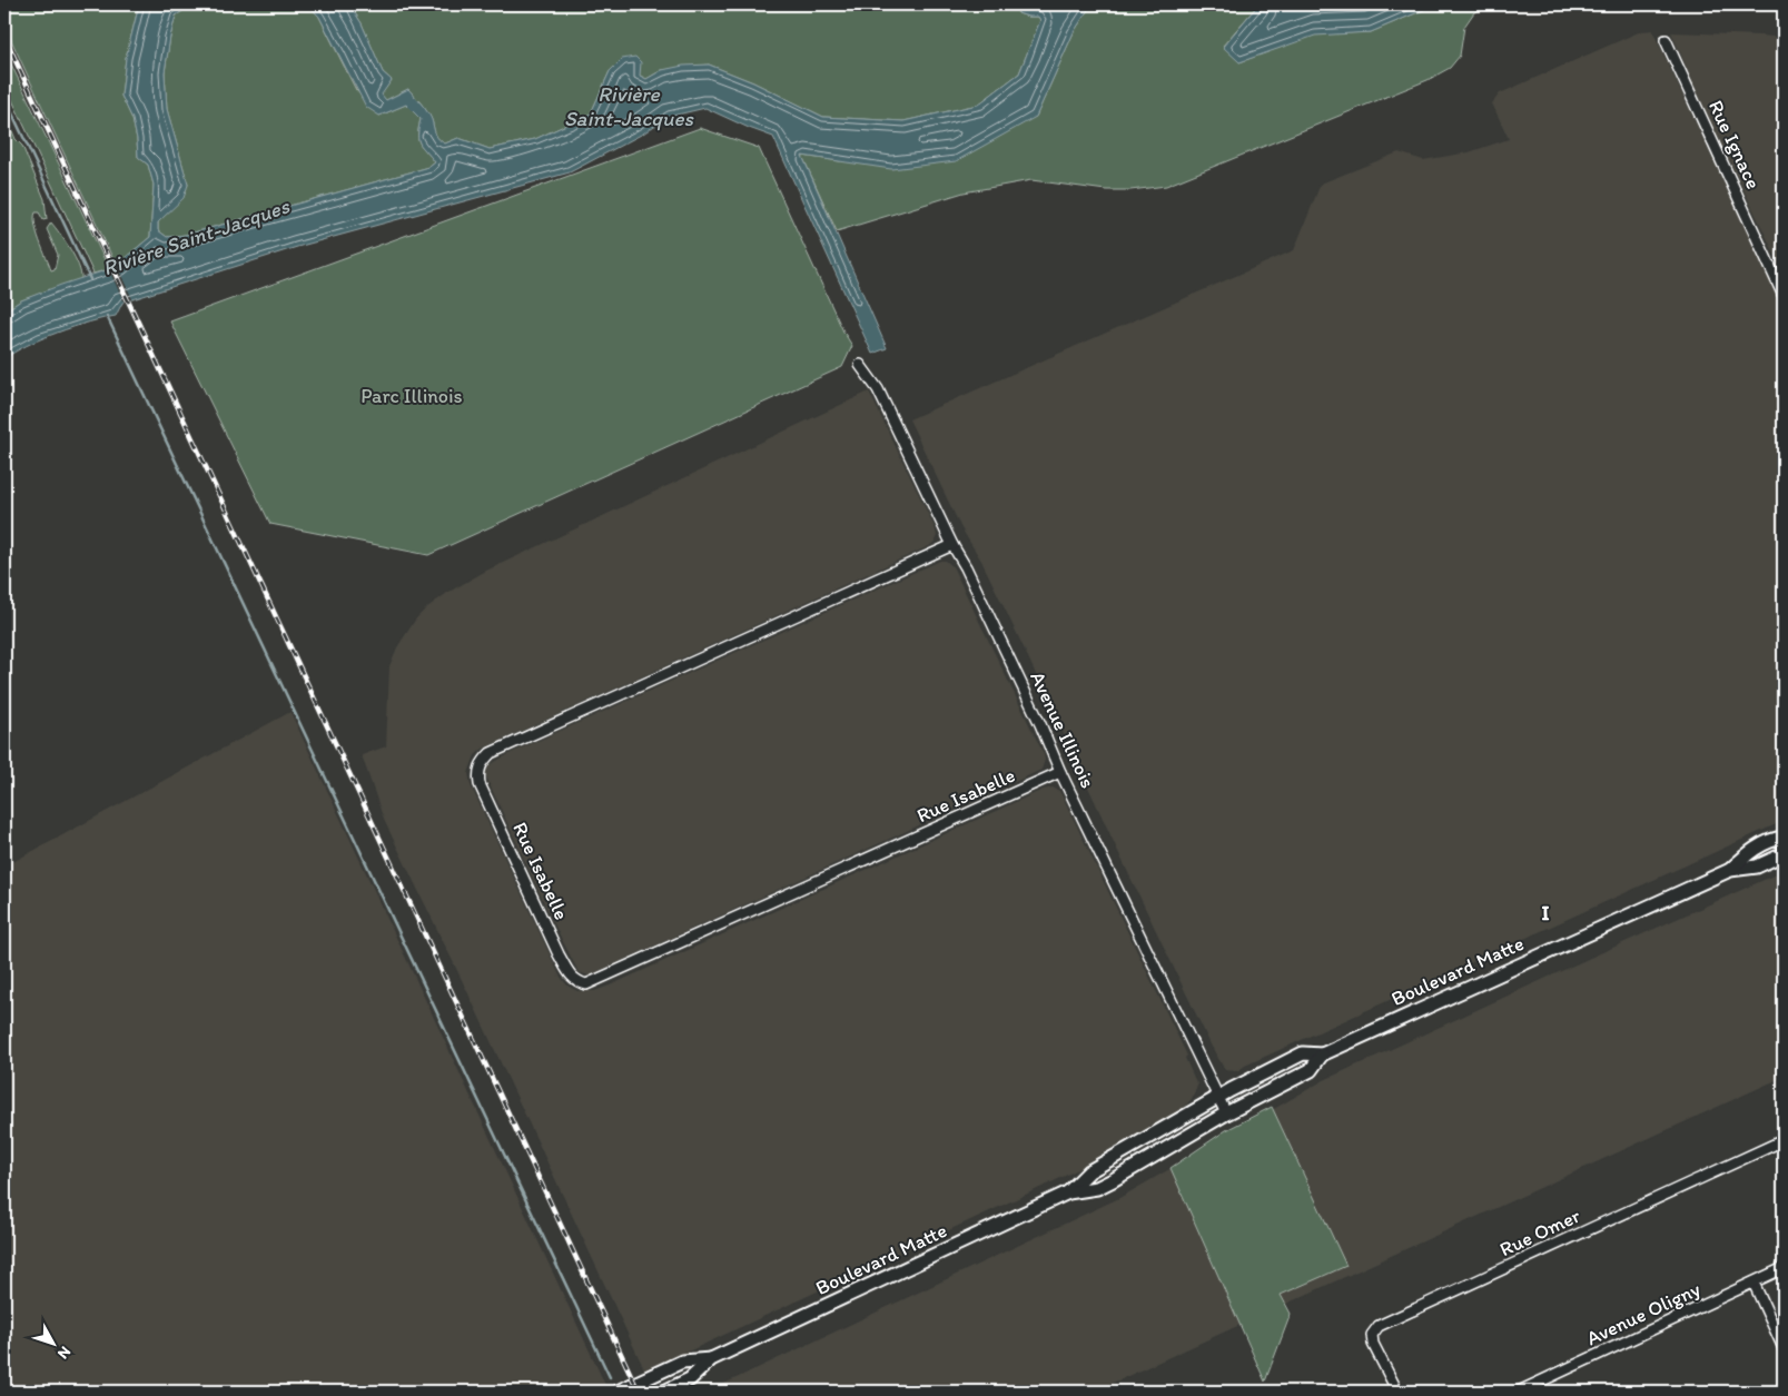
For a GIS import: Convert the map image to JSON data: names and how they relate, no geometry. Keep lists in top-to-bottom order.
{
  "streets": {
    "main road": ["Boulevard Matte"],
    "street": [
      "Rue Ignace",
      "Avenue Illinois",
      "Rue Isabelle",
      "Rue Omer",
      "Avenue Oligny"
    ]
  },
  "crossings": [
    ["Avenue Illinois", "Rue Isabelle"],
    ["Avenue Illinois", "Boulevard Matte"]
  ],
  "districts": ["I"],
  "water": ["Rivière Saint-Jacques"],
  "parks": ["Parc Illinois"],
  "north": "bottom right"
}
